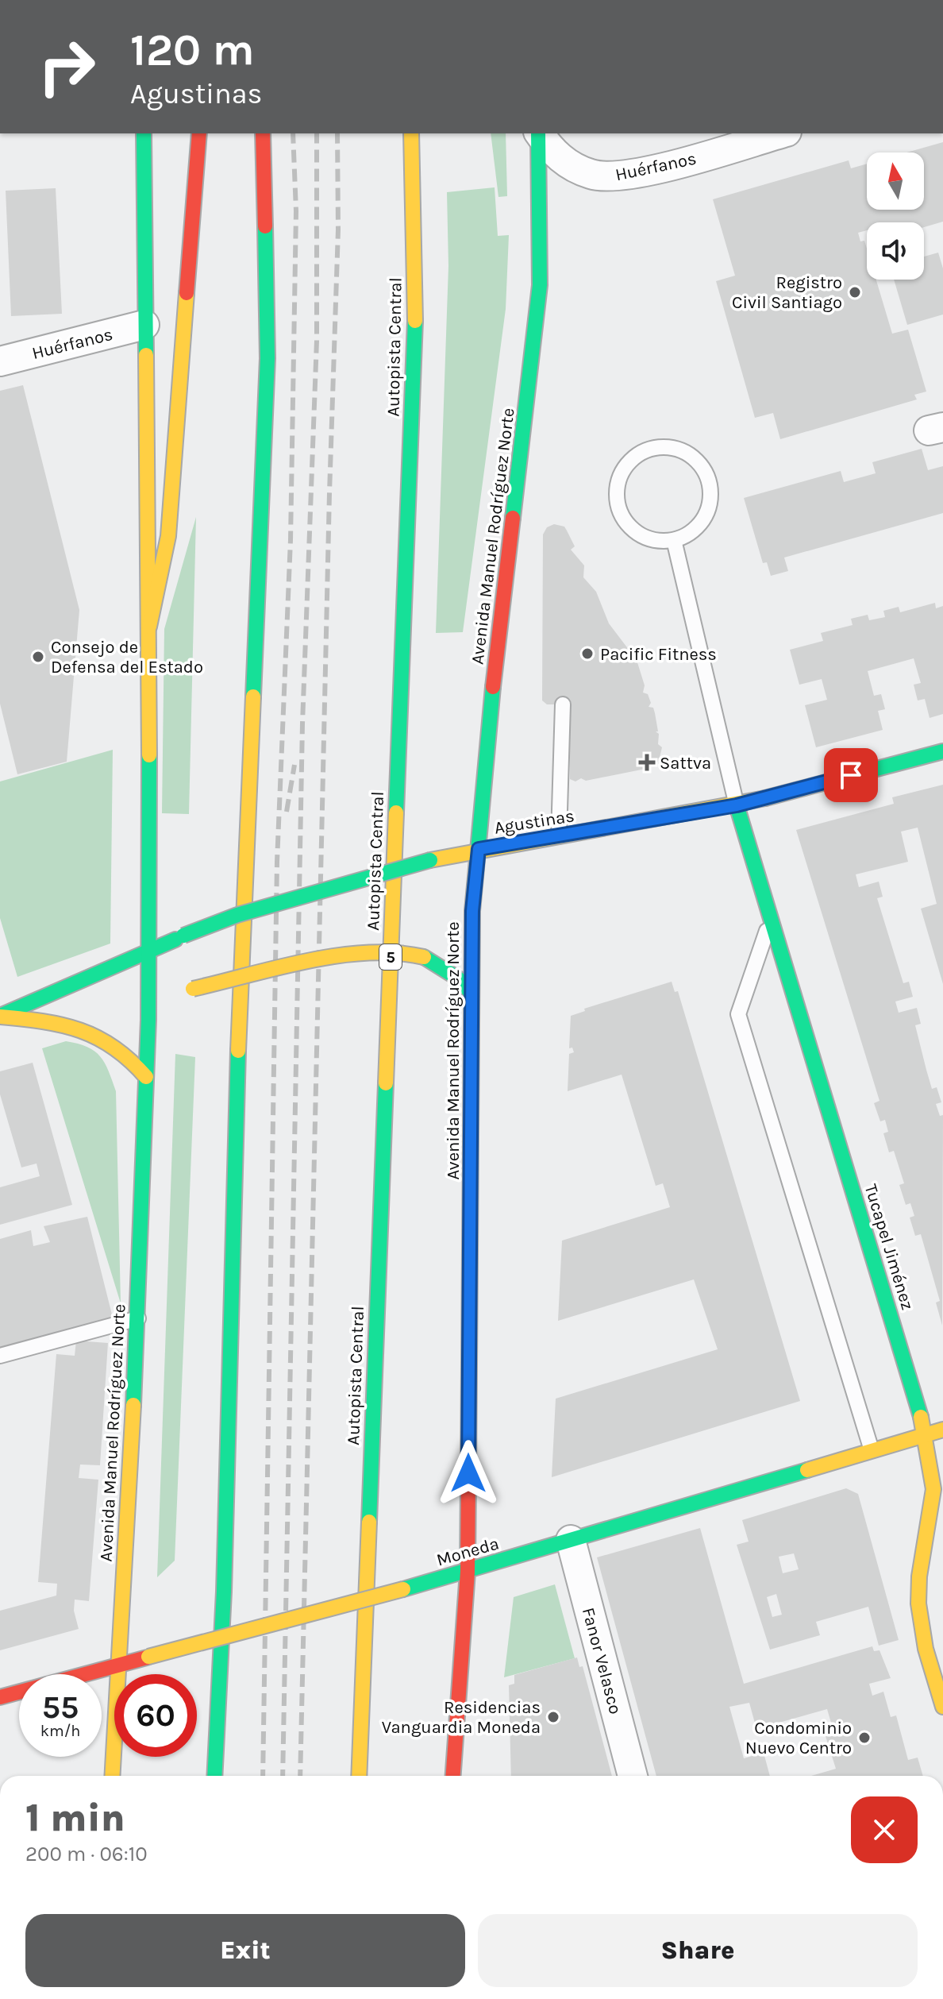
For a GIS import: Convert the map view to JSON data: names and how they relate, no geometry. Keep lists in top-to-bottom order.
{
  "streets": {
    "main road": [
      "Autopista Central",
      "Avenida Manuel Rodríguez Norte",
      "Agustinas",
      "5",
      "Tucapel Jiménez",
      "Moneda"
    ],
    "street": ["Huérfanos", "Fanor Velasco"]
  },
  "crossings": [
    ["Huérfanos", "Avenida Manuel Rodríguez Norte"],
    ["Avenida Manuel Rodríguez Norte", "Agustinas"],
    ["Avenida Manuel Rodríguez Norte", "Moneda"],
    ["Agustinas", "Tucapel Jiménez"],
    ["Tucapel Jiménez", "Moneda"],
    ["Moneda", "Fanor Velasco"]
  ],
  "places": {
    "other": [
      "Registro Civil Santiago",
      "Pacific Fitness",
      "Consejo de Defensa del Estado",
      "Residencias Vanguardia Moneda",
      "Condominio Nuevo Centro"
    ],
    "health": ["Sattva"]
  },
  "north": "top",
  "page": {
    "turn": ["120 m", "Agustinas"],
    "speed": "55 km/h",
    "limit": "60",
    "heading": ["1 min", "200 m · 06:10"],
    "buttons": ["Exit", "Share"]
  }
}
